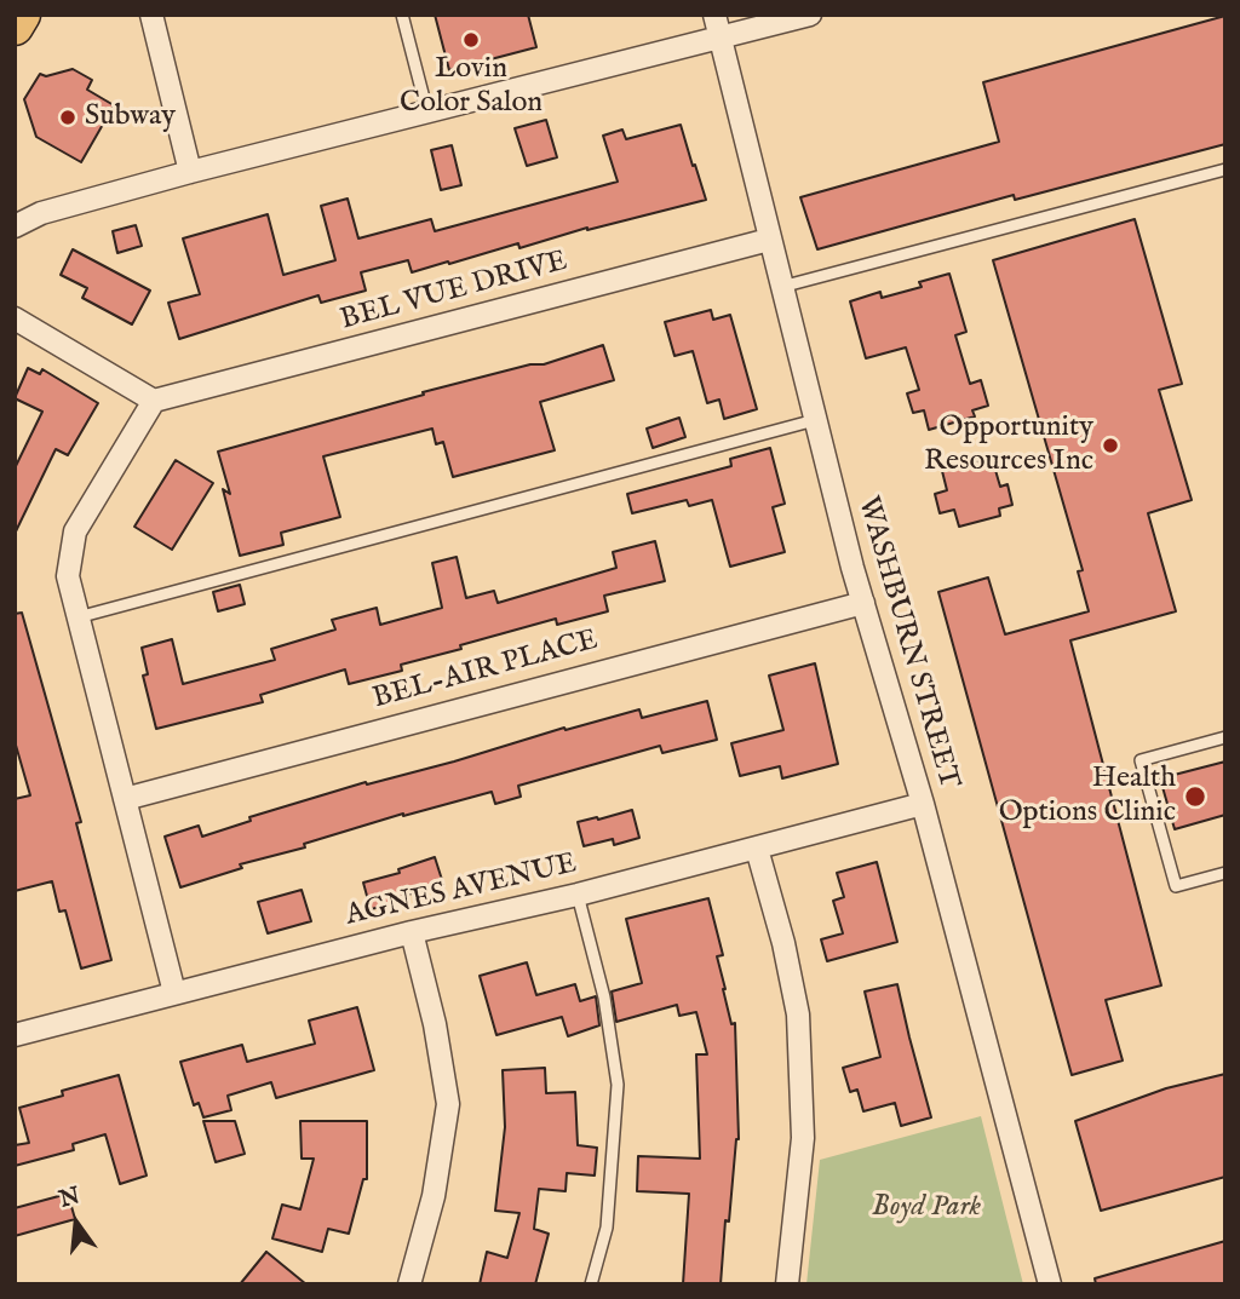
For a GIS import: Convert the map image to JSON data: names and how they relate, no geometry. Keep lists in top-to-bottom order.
{
  "streets": {
    "street": [
      "BEL VUE DRIVE",
      "WASHBURN STREET",
      "BEL-AIR PLACE",
      "AGNES AVENUE"
    ]
  },
  "crossings": [
    ["BEL VUE DRIVE", "WASHBURN STREET"],
    ["WASHBURN STREET", "BEL-AIR PLACE"],
    ["WASHBURN STREET", "AGNES AVENUE"]
  ],
  "parks": ["Boyd Park"],
  "places": [
    "Lovin Color Salon",
    "Subway",
    "Opportunity Resources Inc",
    "Health Options Clinic"
  ],
  "north": "top"
}
